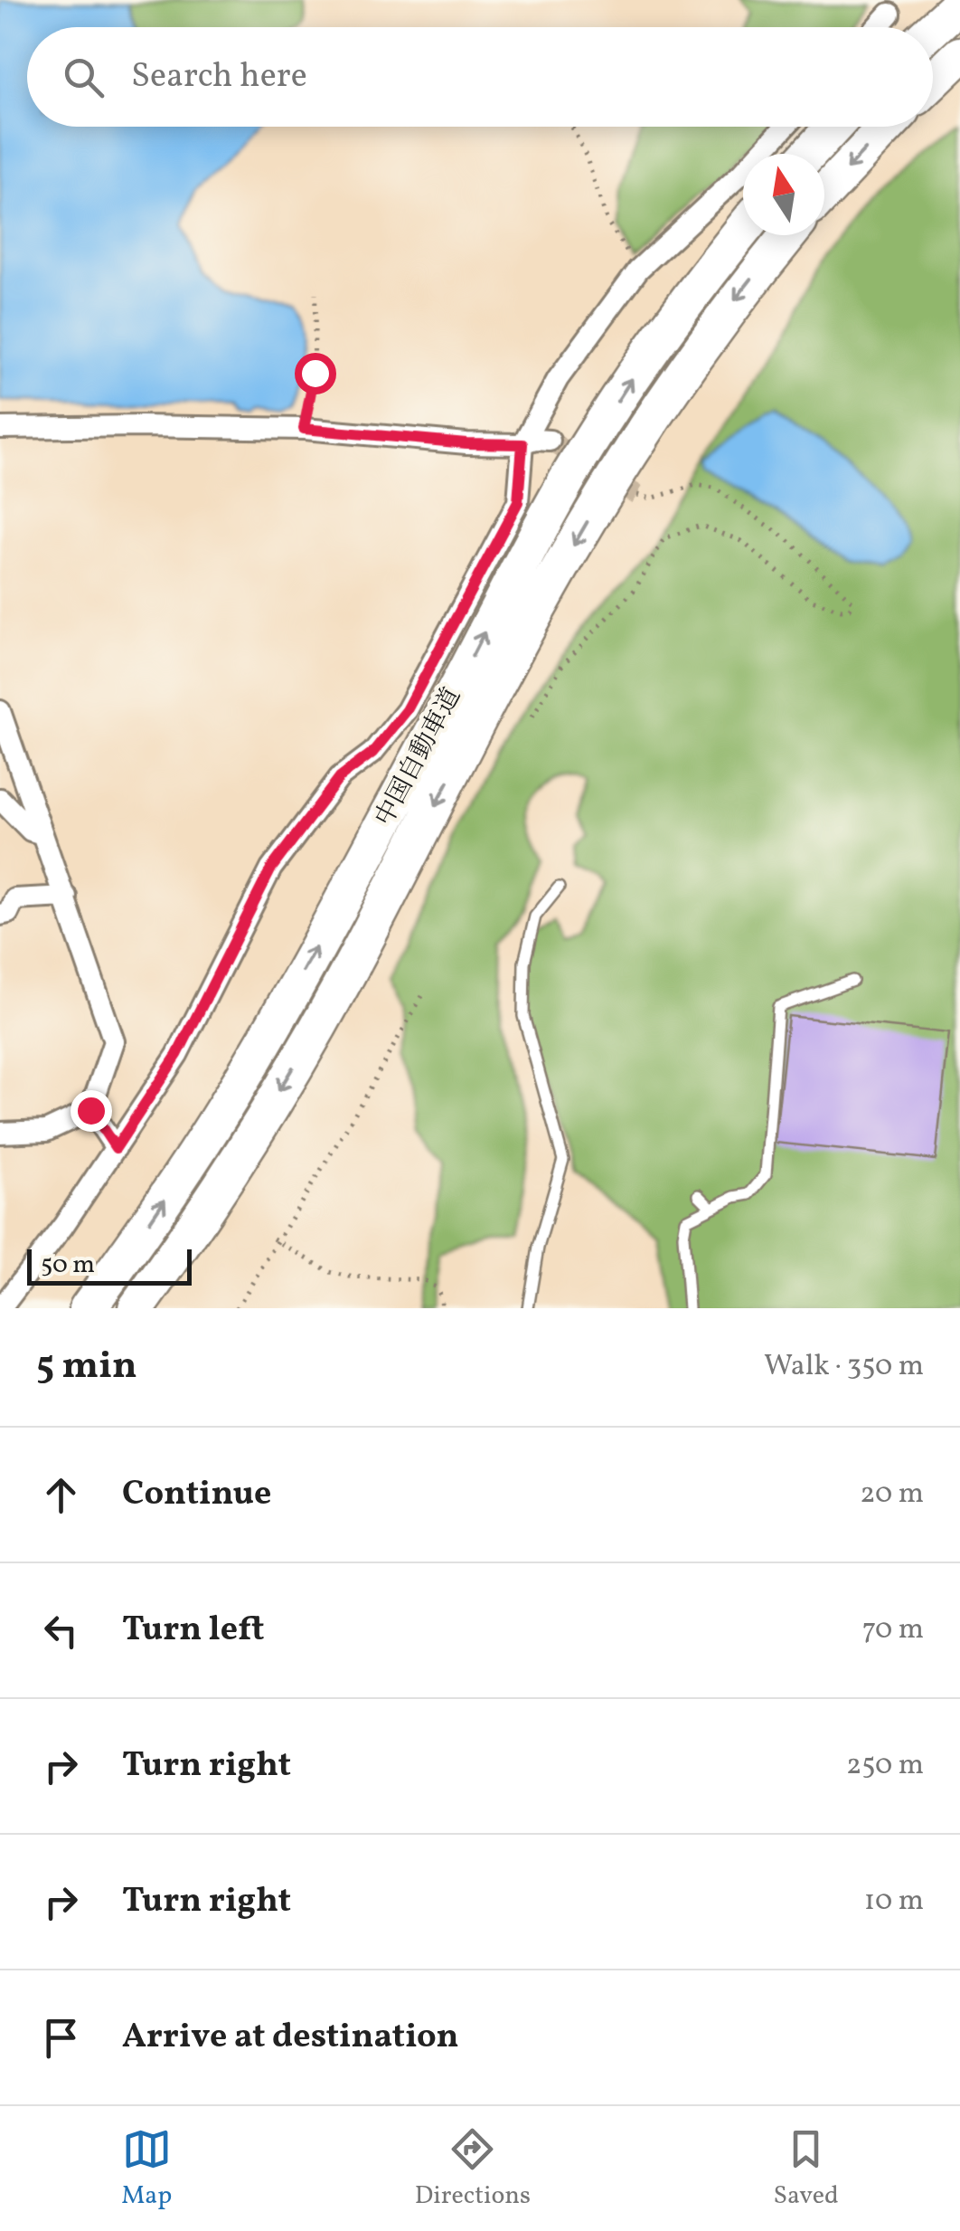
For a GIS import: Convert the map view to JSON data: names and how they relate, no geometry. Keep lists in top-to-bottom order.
{
  "streets": {
    "highway": ["中国自動車道"]
  },
  "scale_bar": "50 m",
  "north": "top",
  "page": {
    "search": "Search here",
    "scale": "50 m",
    "heading": ["5 min", "Walk · 350 m"],
    "list": [
      ["Continue", "20 m"],
      ["Turn left", "70 m"],
      ["Turn right", "250 m"],
      ["Turn right", "10 m"],
      "Arrive at destination"
    ],
    "nav": ["Map", "Directions", "Saved"]
  }
}
